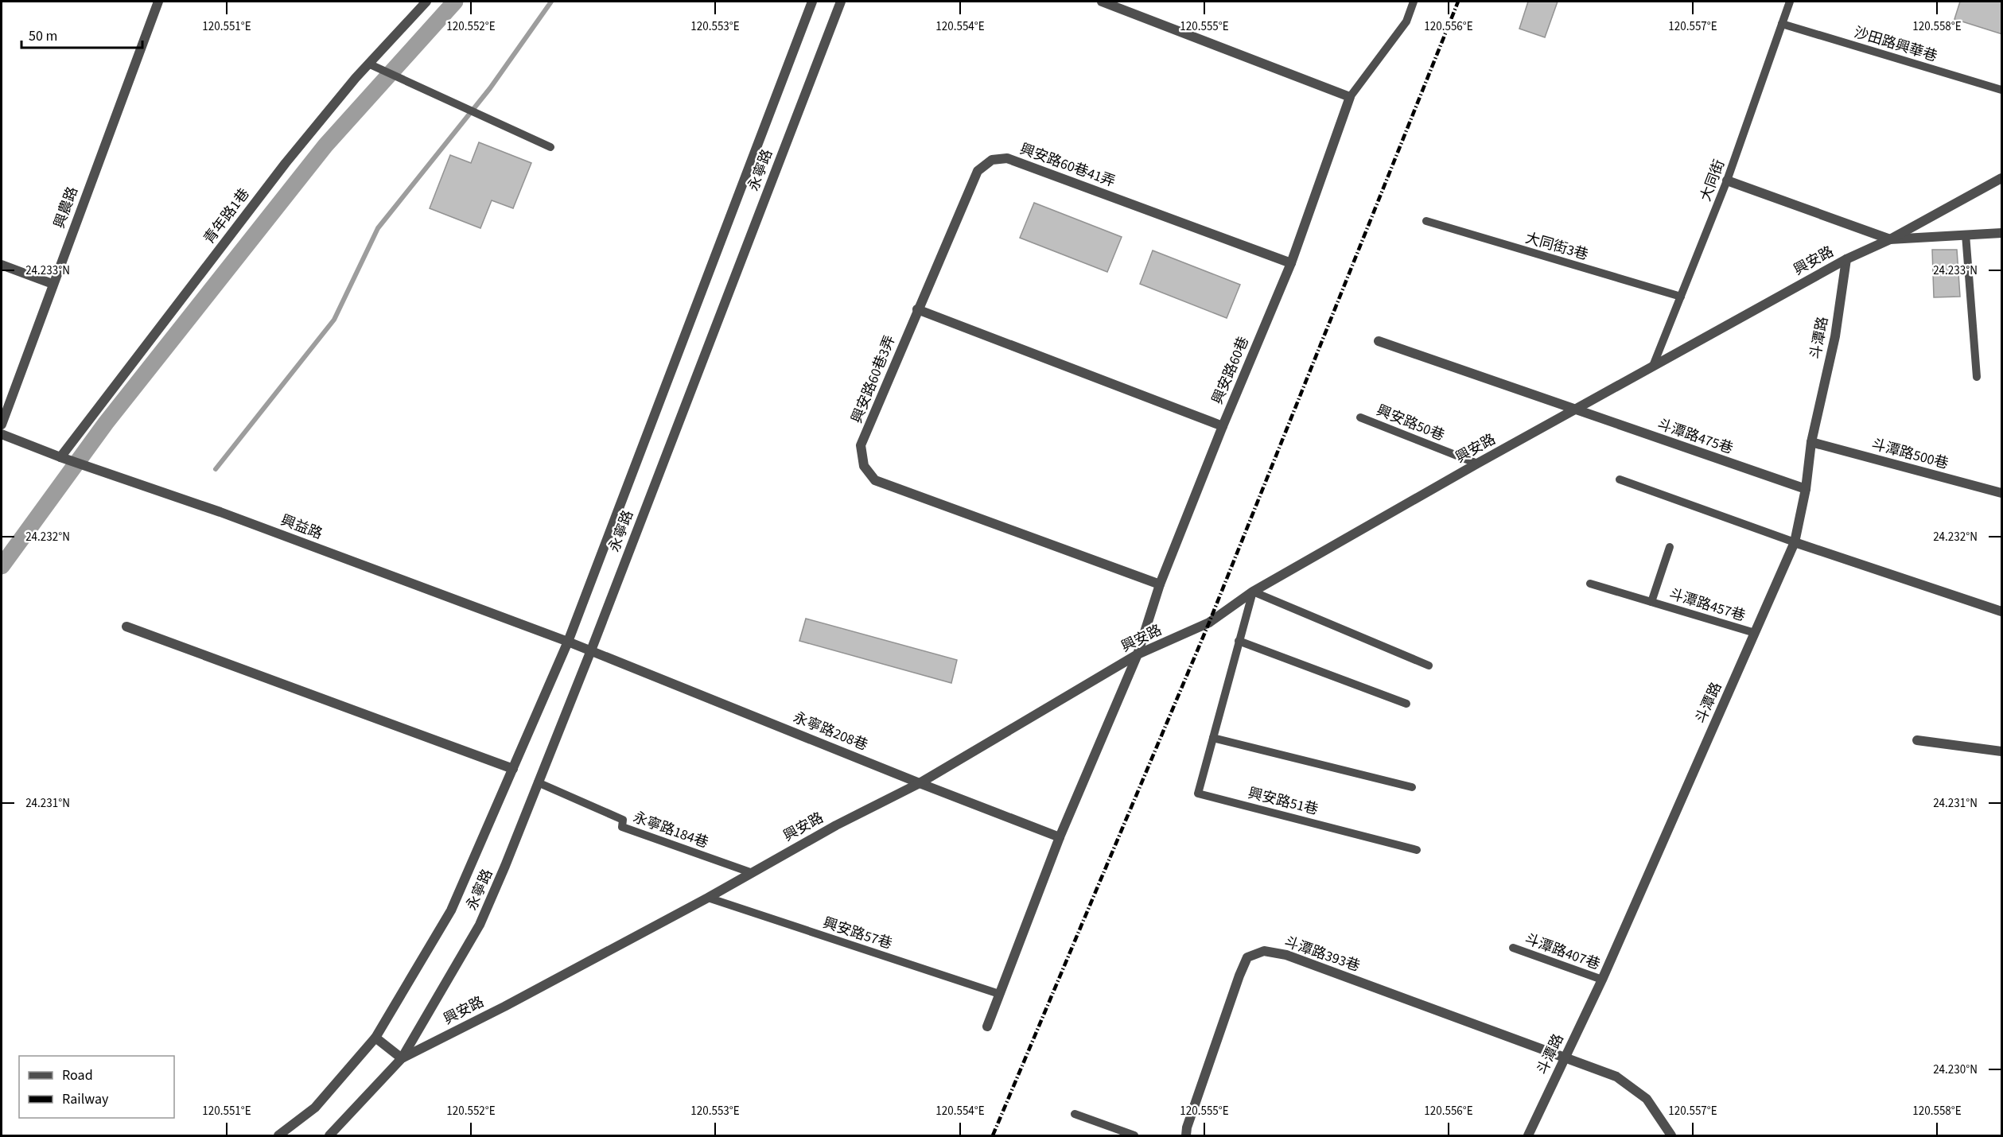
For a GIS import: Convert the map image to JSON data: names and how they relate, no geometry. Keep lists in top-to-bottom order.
{
  "streets": {
    "street": [
      "興安路60巷41弄",
      "永寧路",
      "興農路",
      "青年路1巷",
      "興安路",
      "斗潭路",
      "興安路60巷",
      "興安路60巷3弄",
      "斗潭路475巷",
      "斗潭路500巷",
      "興益路",
      "永寧路208巷",
      "斗潭路393巷"
    ],
    "lane": [
      "沙田路興華巷",
      "大同街",
      "大同街3巷",
      "興安路50巷",
      "斗潭路457巷",
      "興安路51巷",
      "永寧路184巷",
      "興安路57巷",
      "斗潭路407巷"
    ]
  },
  "crossings": [
    ["沙田路興華巷", "大同街"],
    ["興安路60巷41弄", "興安路60巷"],
    ["興安路60巷41弄", "興安路60巷3弄"],
    ["永寧路", "興安路"],
    ["永寧路", "興益路"],
    ["永寧路", "永寧路208巷"],
    ["永寧路", "永寧路184巷"],
    ["大同街", "大同街3巷"],
    ["大同街", "興安路"],
    ["青年路1巷", "興益路"],
    ["興安路", "斗潭路"],
    ["興安路", "興安路60巷"],
    ["興安路", "興安路50巷"],
    ["興安路", "斗潭路475巷"],
    ["興安路", "永寧路208巷"],
    ["興安路", "興安路51巷"],
    ["興安路", "永寧路184巷"],
    ["興安路", "興安路57巷"],
    ["斗潭路", "斗潭路475巷"],
    ["斗潭路", "斗潭路500巷"],
    ["斗潭路", "斗潭路457巷"],
    ["斗潭路", "斗潭路407巷"],
    ["斗潭路", "斗潭路393巷"],
    ["興安路60巷", "興安路60巷3弄"],
    ["興安路60巷", "永寧路208巷"],
    ["興安路60巷", "興安路57巷"],
    ["興益路", "永寧路208巷"]
  ],
  "legend": ["Road", "Railway"],
  "scale_bar": "50 m",
  "coordinates": [
    "120.551°E",
    "120.552°E",
    "120.553°E",
    "120.554°E",
    "120.555°E",
    "120.556°E",
    "120.557°E",
    "120.558°E",
    "24.233°N",
    "24.232°N",
    "24.231°N",
    "24.230°N"
  ]
}
